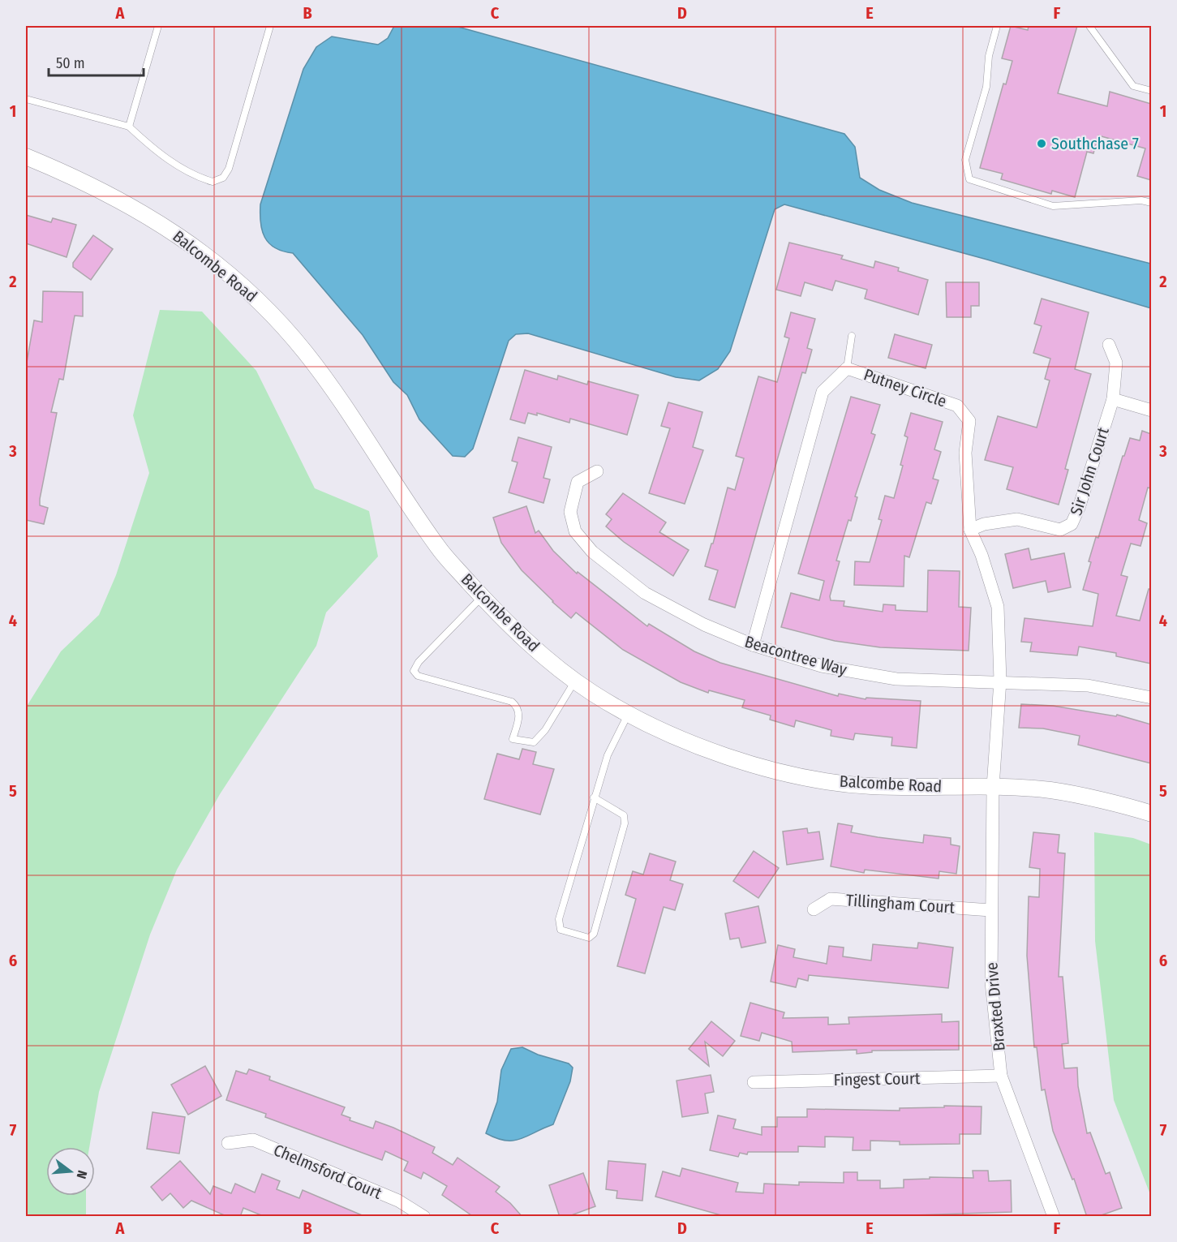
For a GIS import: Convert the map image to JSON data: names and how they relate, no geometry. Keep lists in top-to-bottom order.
{
  "streets": {
    "street": [
      "Balcombe Road",
      "Putney Circle",
      "Sir John Court",
      "Beacontree Way",
      "Tillingham Court",
      "Braxted Drive",
      "Fingest Court",
      "Chelmsford Court"
    ]
  },
  "crossings": [
    ["Balcombe Road", "Putney Circle"],
    ["Balcombe Road", "Braxted Drive"],
    ["Putney Circle", "Sir John Court"],
    ["Putney Circle", "Beacontree Way"],
    ["Putney Circle", "Braxted Drive"],
    ["Tillingham Court", "Braxted Drive"],
    ["Braxted Drive", "Fingest Court"]
  ],
  "places": ["Southchase 7"],
  "scale_bar": "50 m",
  "north": "right",
  "grid": {
    "columns": [
      "A",
      "B",
      "C",
      "D",
      "E",
      "F"
    ],
    "rows": [
      "1",
      "2",
      "3",
      "4",
      "5",
      "6",
      "7"
    ]
  }
}
